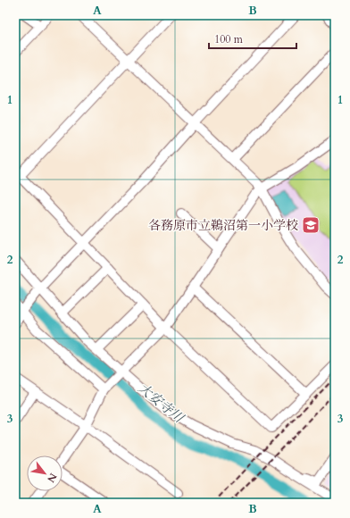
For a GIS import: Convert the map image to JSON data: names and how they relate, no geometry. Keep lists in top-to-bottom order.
{
  "water": ["大安寺川"],
  "places": {
    "school or university": ["各務原市立鵜沼第一小学校"]
  },
  "scale_bar": "100 m",
  "north": "bottom right",
  "grid": {
    "columns": ["A", "B"],
    "rows": ["1", "2", "3"]
  }
}
